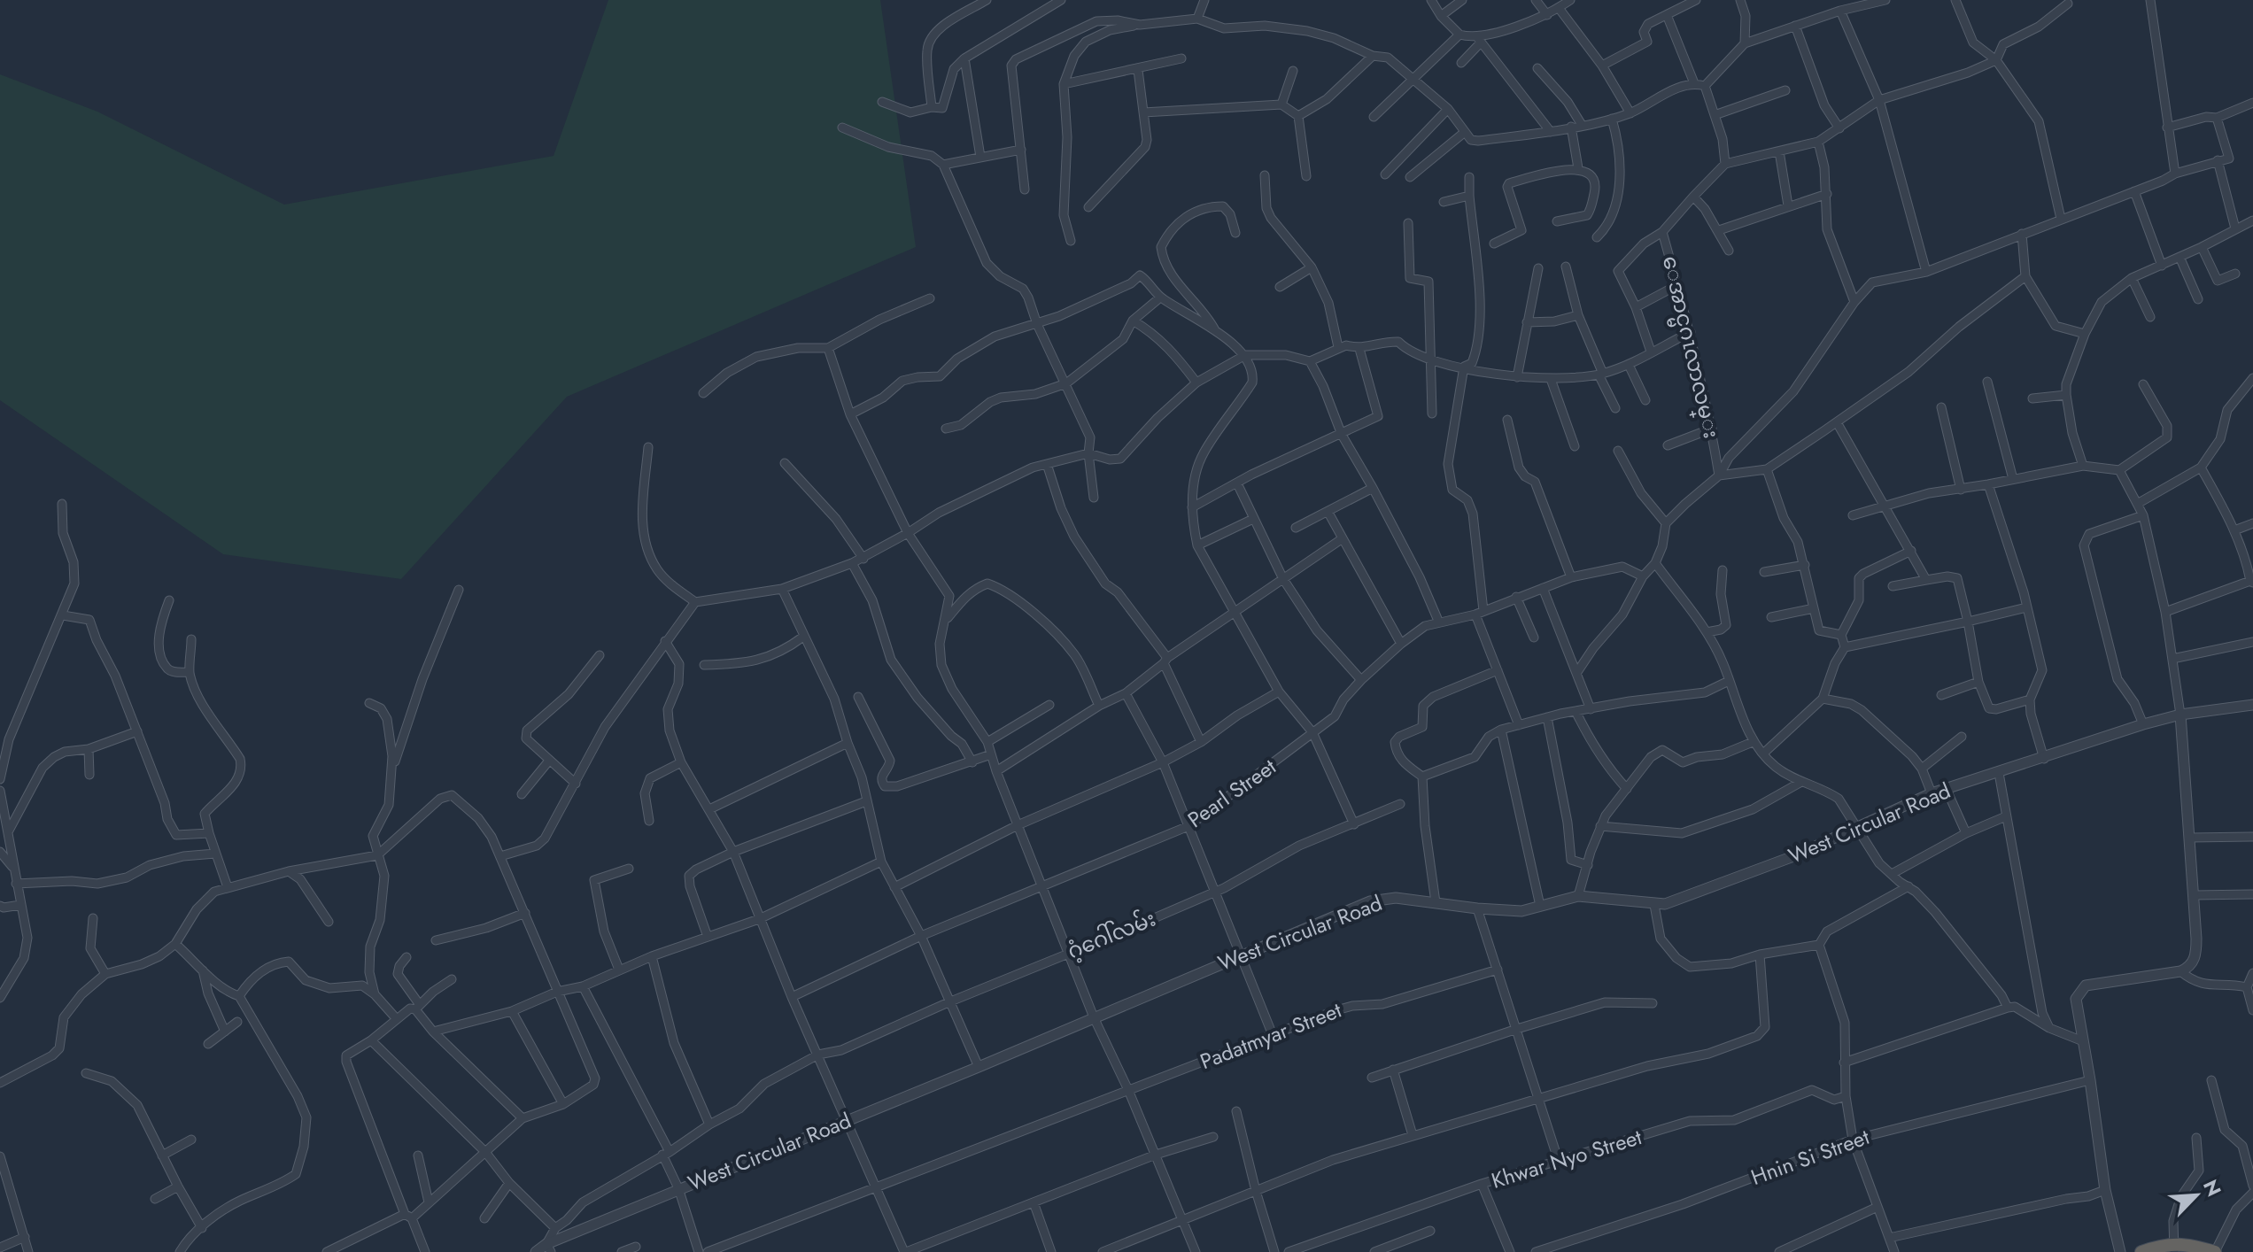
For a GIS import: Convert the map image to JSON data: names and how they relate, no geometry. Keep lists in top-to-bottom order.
{
  "streets": {
    "street": [
      "ေအာင္မဂၤလာလမ္း",
      "Pearl Street",
      "West Circular Road",
      "ဂံ့ဂေါ်လမ်း",
      "Padatmyar Street",
      "Hnin Si Street",
      "Khwar Nyo Street"
    ]
  },
  "crossings": [
    ["West Circular Road", "ဂံ့ဂေါ်လမ်း"]
  ],
  "north": "top right"
}
